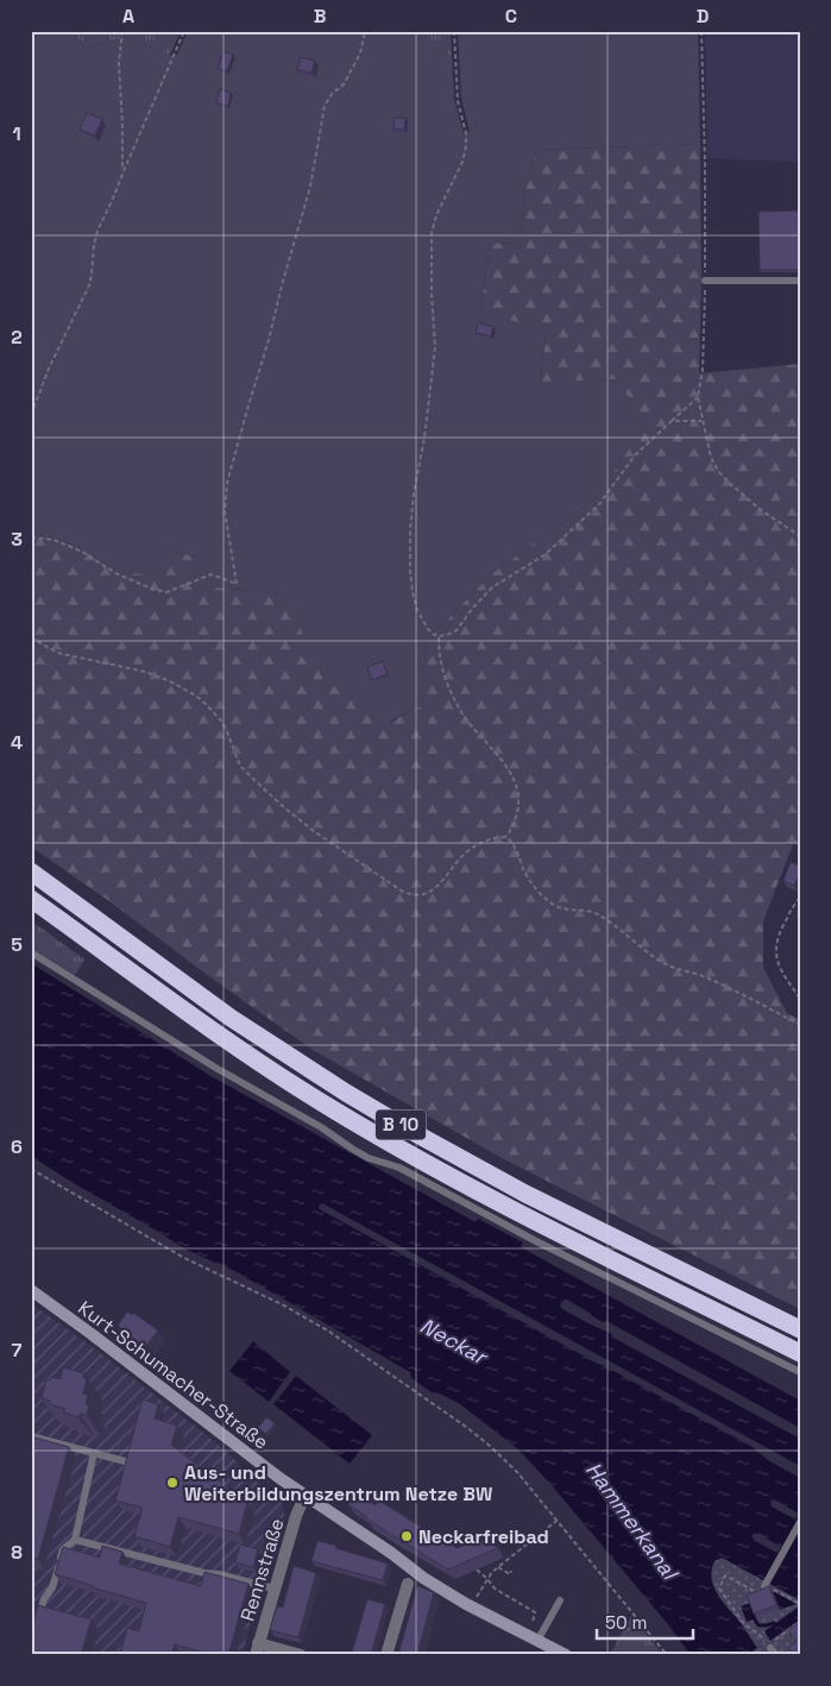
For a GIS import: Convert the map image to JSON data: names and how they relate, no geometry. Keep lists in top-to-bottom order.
{
  "streets": {
    "highway": ["B 10"],
    "street": ["Kurt-Schumacher-Straße", "Rennstraße"]
  },
  "crossings": [
    ["Kurt-Schumacher-Straße", "Rennstraße"]
  ],
  "water": ["Neckar", "Hammerkanal"],
  "places": ["Aus- und Weiterbildungszentrum Netze BW", "Neckarfreibad"],
  "scale_bar": "50 m",
  "grid": {
    "columns": [
      "A",
      "B",
      "C",
      "D"
    ],
    "rows": [
      "1",
      "2",
      "3",
      "4",
      "5",
      "6",
      "7",
      "8"
    ]
  }
}
